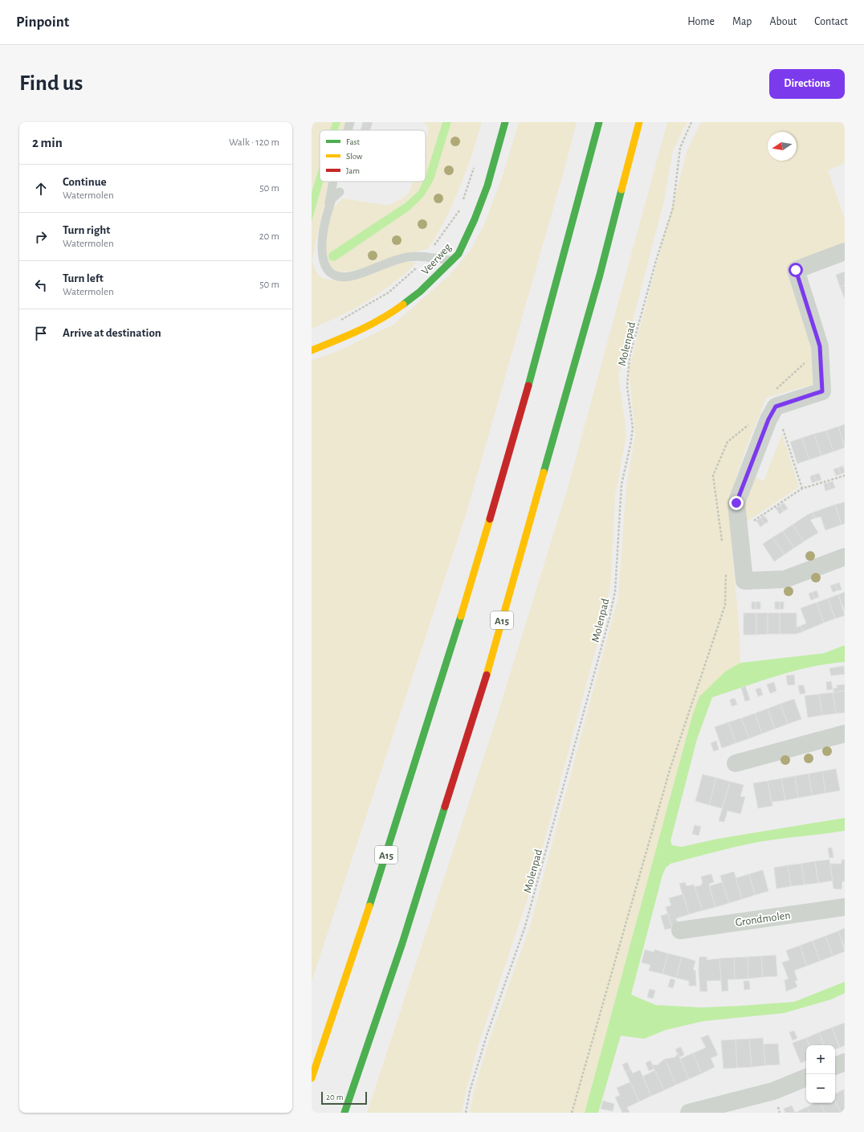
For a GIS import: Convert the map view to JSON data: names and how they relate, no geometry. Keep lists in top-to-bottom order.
{
  "streets": {
    "main road": ["Veerweg", "A15"],
    "street": ["Grondmolen"],
    "path": ["Molenpad"]
  },
  "legend": ["Fast", "Slow", "Jam"],
  "scale_bar": "20 m",
  "north": "left",
  "page": {
    "header": "Pinpoint",
    "nav": [
      "Home",
      "Map",
      "About",
      "Contact"
    ],
    "buttons": "Directions",
    "title": "Find us",
    "heading": ["2 min", "Walk · 120 m"],
    "list": [
      ["Continue", "Watermolen", "50 m"],
      ["Turn right", "Watermolen", "20 m"],
      ["Turn left", "Watermolen", "50 m"],
      "Arrive at destination"
    ],
    "map_buttons": ["+", "−"],
    "scale": "20 m"
  }
}
